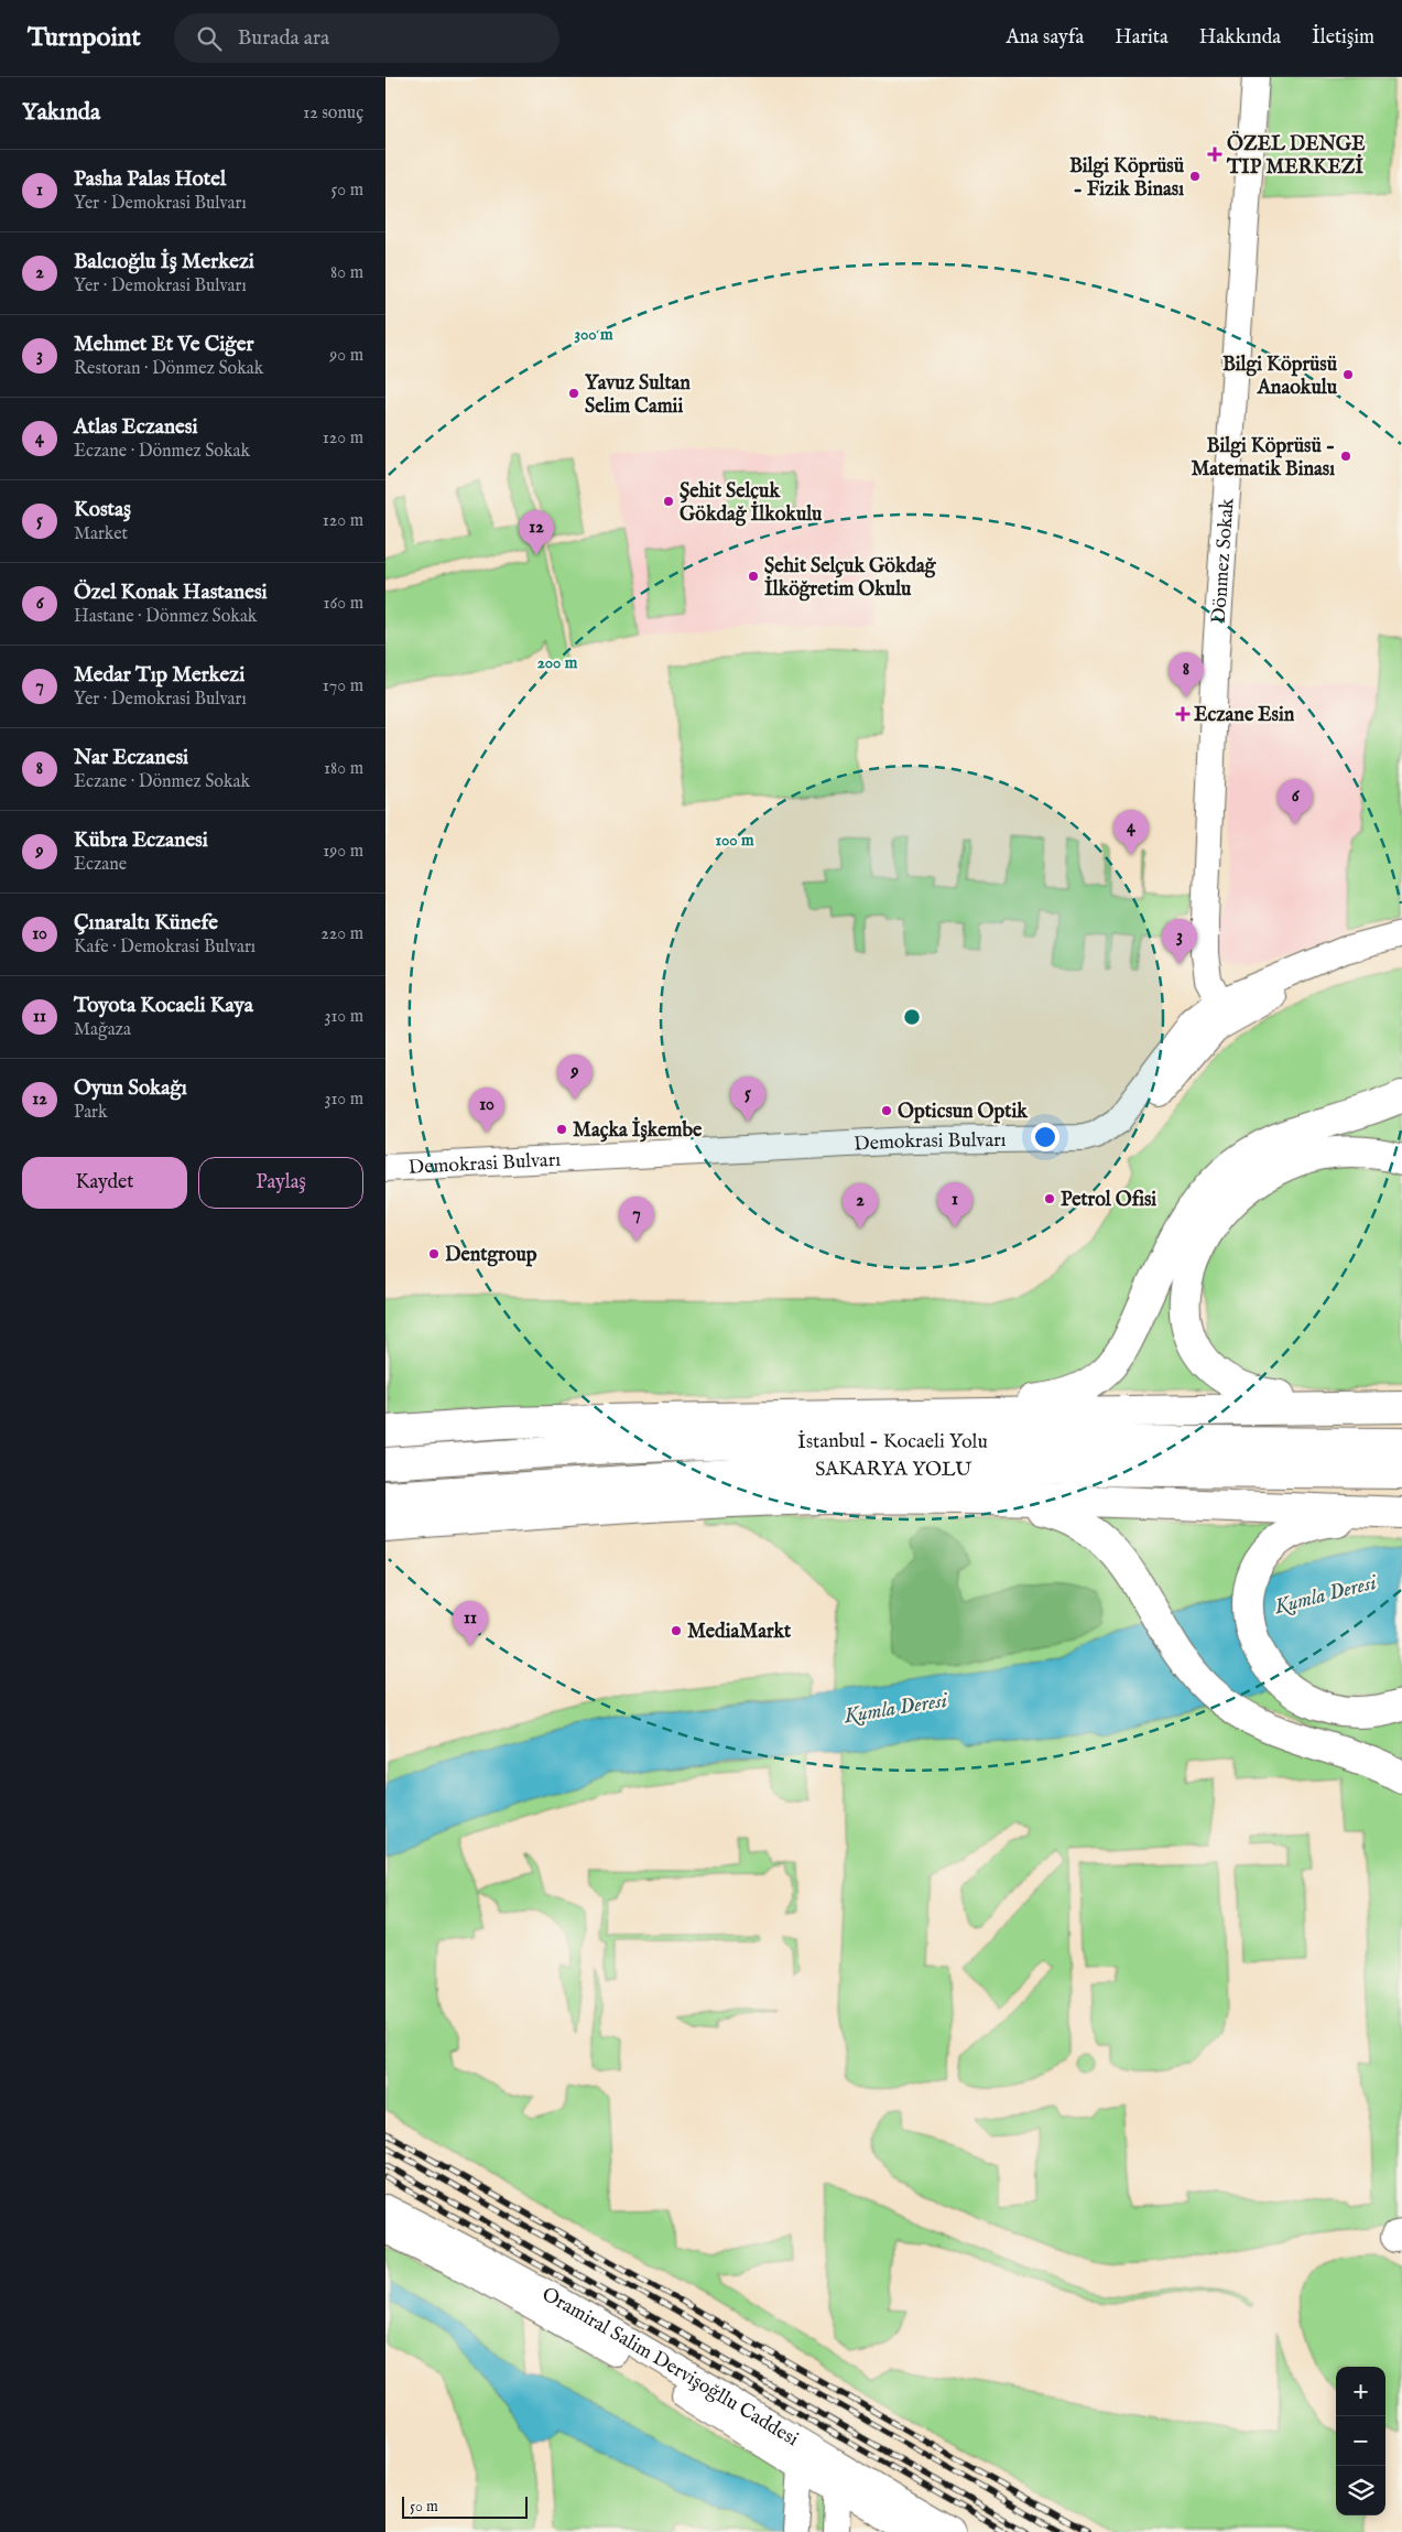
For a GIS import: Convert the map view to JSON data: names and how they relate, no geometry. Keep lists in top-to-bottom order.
{
  "streets": {
    "highway": ["İstanbul - Kocaeli Yolu", "SAKARYA YOLU"],
    "main road": ["Dönmez Sokak", "Demokrasi Bulvarı", "Oramiral Salim Dervişoğllu Caddesi"]
  },
  "crossings": [
    ["Dönmez Sokak", "Demokrasi Bulvarı"]
  ],
  "water": ["Kumla Deresi"],
  "places": {
    "health": ["ÖZEL DENGE TIP MERKEZİ", "Eczane Esin"],
    "other": [
      "Bilgi Köprüsü - Fizik Binası",
      "Bilgi Köprüsü Anaokulu",
      "Yavuz Sultan Selim Camii",
      "Bilgi Köprüsü - Matematik Binası",
      "Şehit Selçuk Gökdağ İlkokulu",
      "Şehit Selçuk Gökdağ İlköğretim Okulu",
      "Opticsun Optik",
      "Maçka İşkembe",
      "Petrol Ofisi",
      "Dentgroup",
      "MediaMarkt"
    ]
  },
  "scale_bar": "50 m",
  "page": {
    "header": "Turnpoint",
    "search": "Burada ara",
    "nav": [
      "Ana sayfa",
      "Harita",
      "Hakkında",
      "İletişim"
    ],
    "heading": ["Yakında", "12 sonuç"],
    "list": [
      {
        "mark": "1",
        "name": "Pasha Palas Hotel",
        "note": "Yer · Demokrasi Bulvarı",
        "value": "50 m"
      },
      {
        "mark": "2",
        "name": "Balcıoğlu İş Merkezi",
        "note": "Yer · Demokrasi Bulvarı",
        "value": "80 m"
      },
      {
        "mark": "3",
        "name": "Mehmet Et Ve Ciğer",
        "note": "Restoran · Dönmez Sokak",
        "value": "90 m"
      },
      {
        "mark": "4",
        "name": "Atlas Eczanesi",
        "note": "Eczane · Dönmez Sokak",
        "value": "120 m"
      },
      {
        "mark": "5",
        "name": "Kostaş",
        "note": "Market",
        "value": "120 m"
      },
      {
        "mark": "6",
        "name": "Özel Konak Hastanesi",
        "note": "Hastane · Dönmez Sokak",
        "value": "160 m"
      },
      {
        "mark": "7",
        "name": "Medar Tıp Merkezi",
        "note": "Yer · Demokrasi Bulvarı",
        "value": "170 m"
      },
      {
        "mark": "8",
        "name": "Nar Eczanesi",
        "note": "Eczane · Dönmez Sokak",
        "value": "180 m"
      },
      {
        "mark": "9",
        "name": "Kübra Eczanesi",
        "note": "Eczane",
        "value": "190 m"
      },
      {
        "mark": "10",
        "name": "Çınaraltı Künefe",
        "note": "Kafe · Demokrasi Bulvarı",
        "value": "220 m"
      },
      {
        "mark": "11",
        "name": "Toyota Kocaeli Kaya",
        "note": "Mağaza",
        "value": "310 m"
      },
      {
        "mark": "12",
        "name": "Oyun Sokağı",
        "note": "Park",
        "value": "310 m"
      }
    ],
    "pins": [
      "12",
      "8",
      "6",
      "4",
      "3",
      "9",
      "5",
      "10",
      "1",
      "2",
      "7",
      "11"
    ],
    "buttons": ["Kaydet", "Paylaş"],
    "map_buttons": ["+", "−"],
    "scale": "50 m"
  },
  "rings": ["300 m", "200 m", "100 m"]
}
